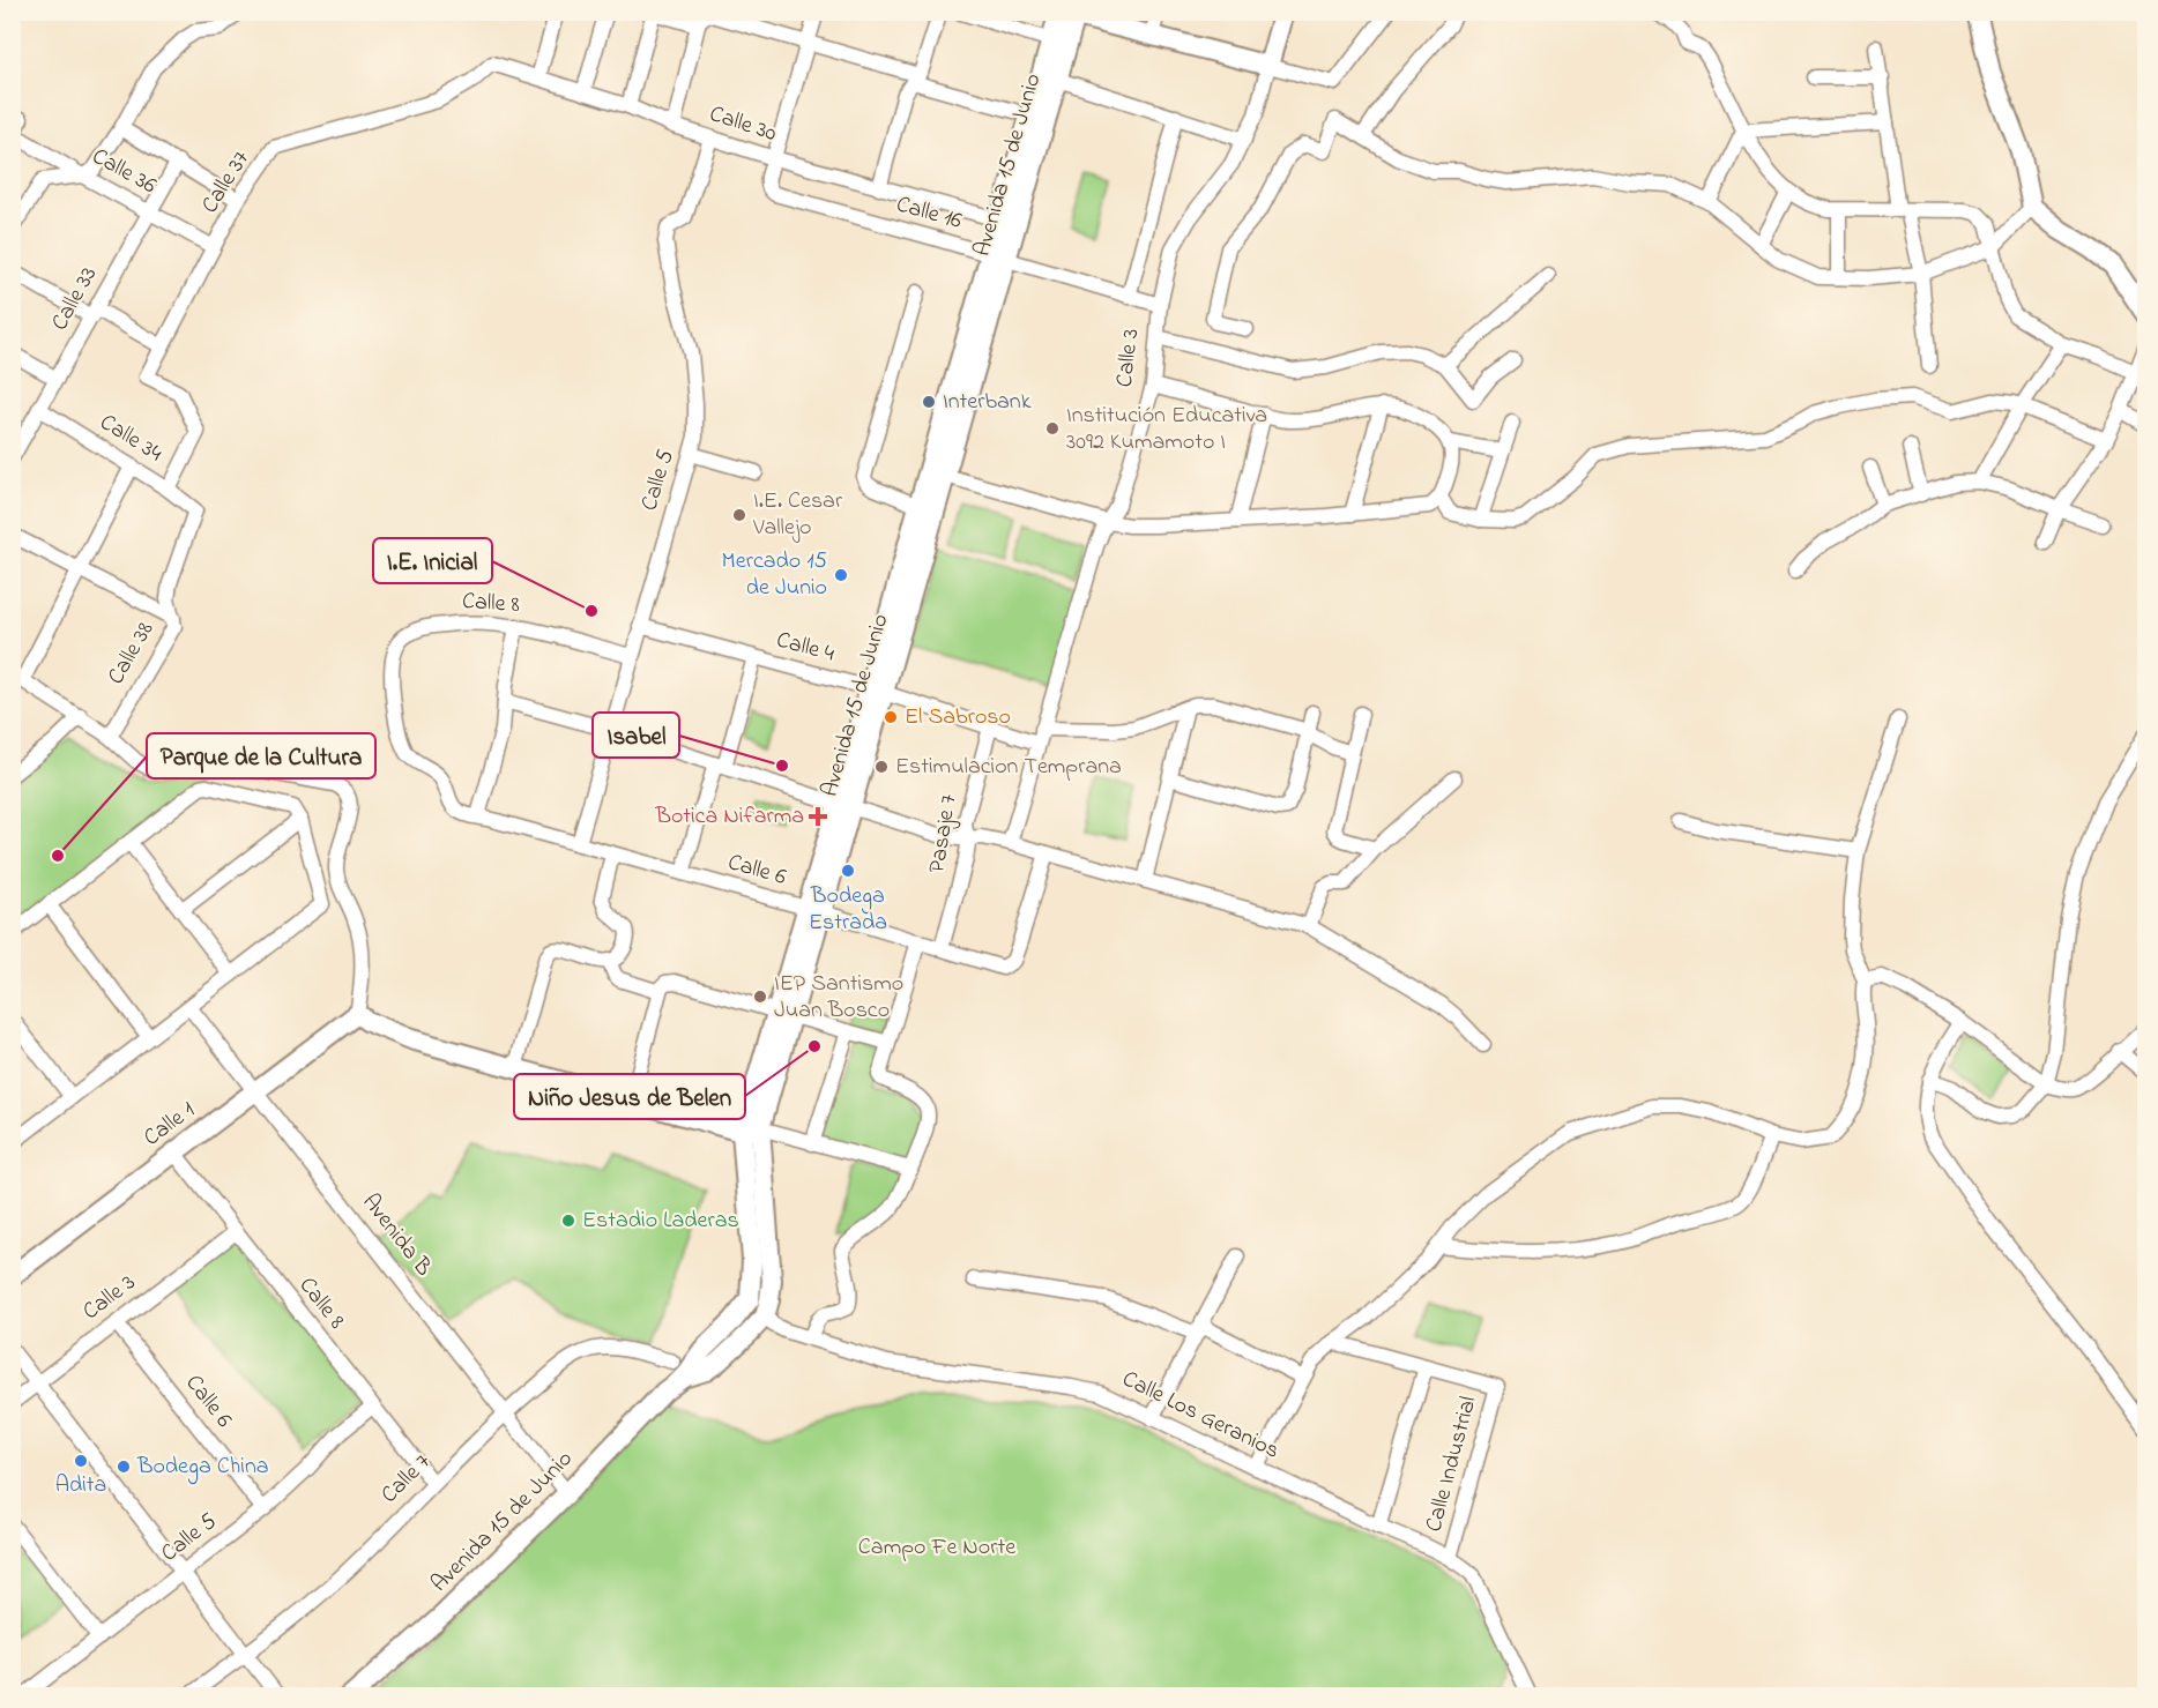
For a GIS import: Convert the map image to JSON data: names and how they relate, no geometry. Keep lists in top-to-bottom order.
{
  "streets": {
    "street": [
      "Calle 30",
      "Avenida 15 de Junio",
      "Calle 36",
      "Calle 37",
      "Calle 16",
      "Calle 33",
      "Calle 3",
      "Calle 34",
      "Calle 5",
      "Calle 8",
      "Calle 4",
      "Calle 38",
      "Pasaje 7",
      "Calle 6",
      "Calle 1",
      "Avenida B",
      "Calle Los Geranios",
      "Calle Industrial",
      "Calle 7"
    ]
  },
  "crossings": [
    ["Calle 30", "Calle 37"],
    ["Calle 30", "Calle 16"],
    ["Calle 30", "Calle 5"],
    ["Avenida 15 de Junio", "Calle 16"],
    ["Avenida 15 de Junio", "Calle 4"],
    ["Avenida 15 de Junio", "Calle 6"],
    ["Avenida 15 de Junio", "Avenida B"],
    ["Avenida 15 de Junio", "Calle Los Geranios"],
    ["Avenida 15 de Junio", "Calle 7"],
    ["Calle 36", "Calle 37"],
    ["Calle 36", "Calle 33"],
    ["Calle 37", "Calle 34"],
    ["Calle 16", "Calle 3"],
    ["Calle 33", "Calle 34"],
    ["Calle 3", "Calle 8"],
    ["Calle 3", "Calle 4"],
    ["Calle 3", "Calle 6"],
    ["Calle 34", "Calle 38"],
    ["Calle 5", "Calle 8"],
    ["Calle 5", "Calle 4"],
    ["Calle 5", "Calle 6"],
    ["Calle 8", "Calle 6"],
    ["Calle 8", "Calle 1"],
    ["Calle 8", "Calle 7"],
    ["Calle 4", "Pasaje 7"],
    ["Pasaje 7", "Calle 6"],
    ["Calle 1", "Avenida B"],
    ["Avenida B", "Calle 7"],
    ["Calle Los Geranios", "Calle Industrial"]
  ],
  "parks": ["Campo Fe Norte"],
  "places": {
    "other": [
      "Interbank",
      "Institución Educativa 3092 Kumamoto I",
      "I.E. Cesar Vallejo",
      "Mercado 15 de Junio",
      "I.E. Inicial",
      "El Sabroso",
      "Isabel",
      "Estimulacion Temprana",
      "Parque de la Cultura",
      "Bodega Estrada",
      "IEP Santismo Juan Bosco",
      "Niño Jesus de Belen",
      "Estadio Laderas",
      "Adita",
      "Bodega China"
    ],
    "health": ["Botica Nifarma"]
  }
}
